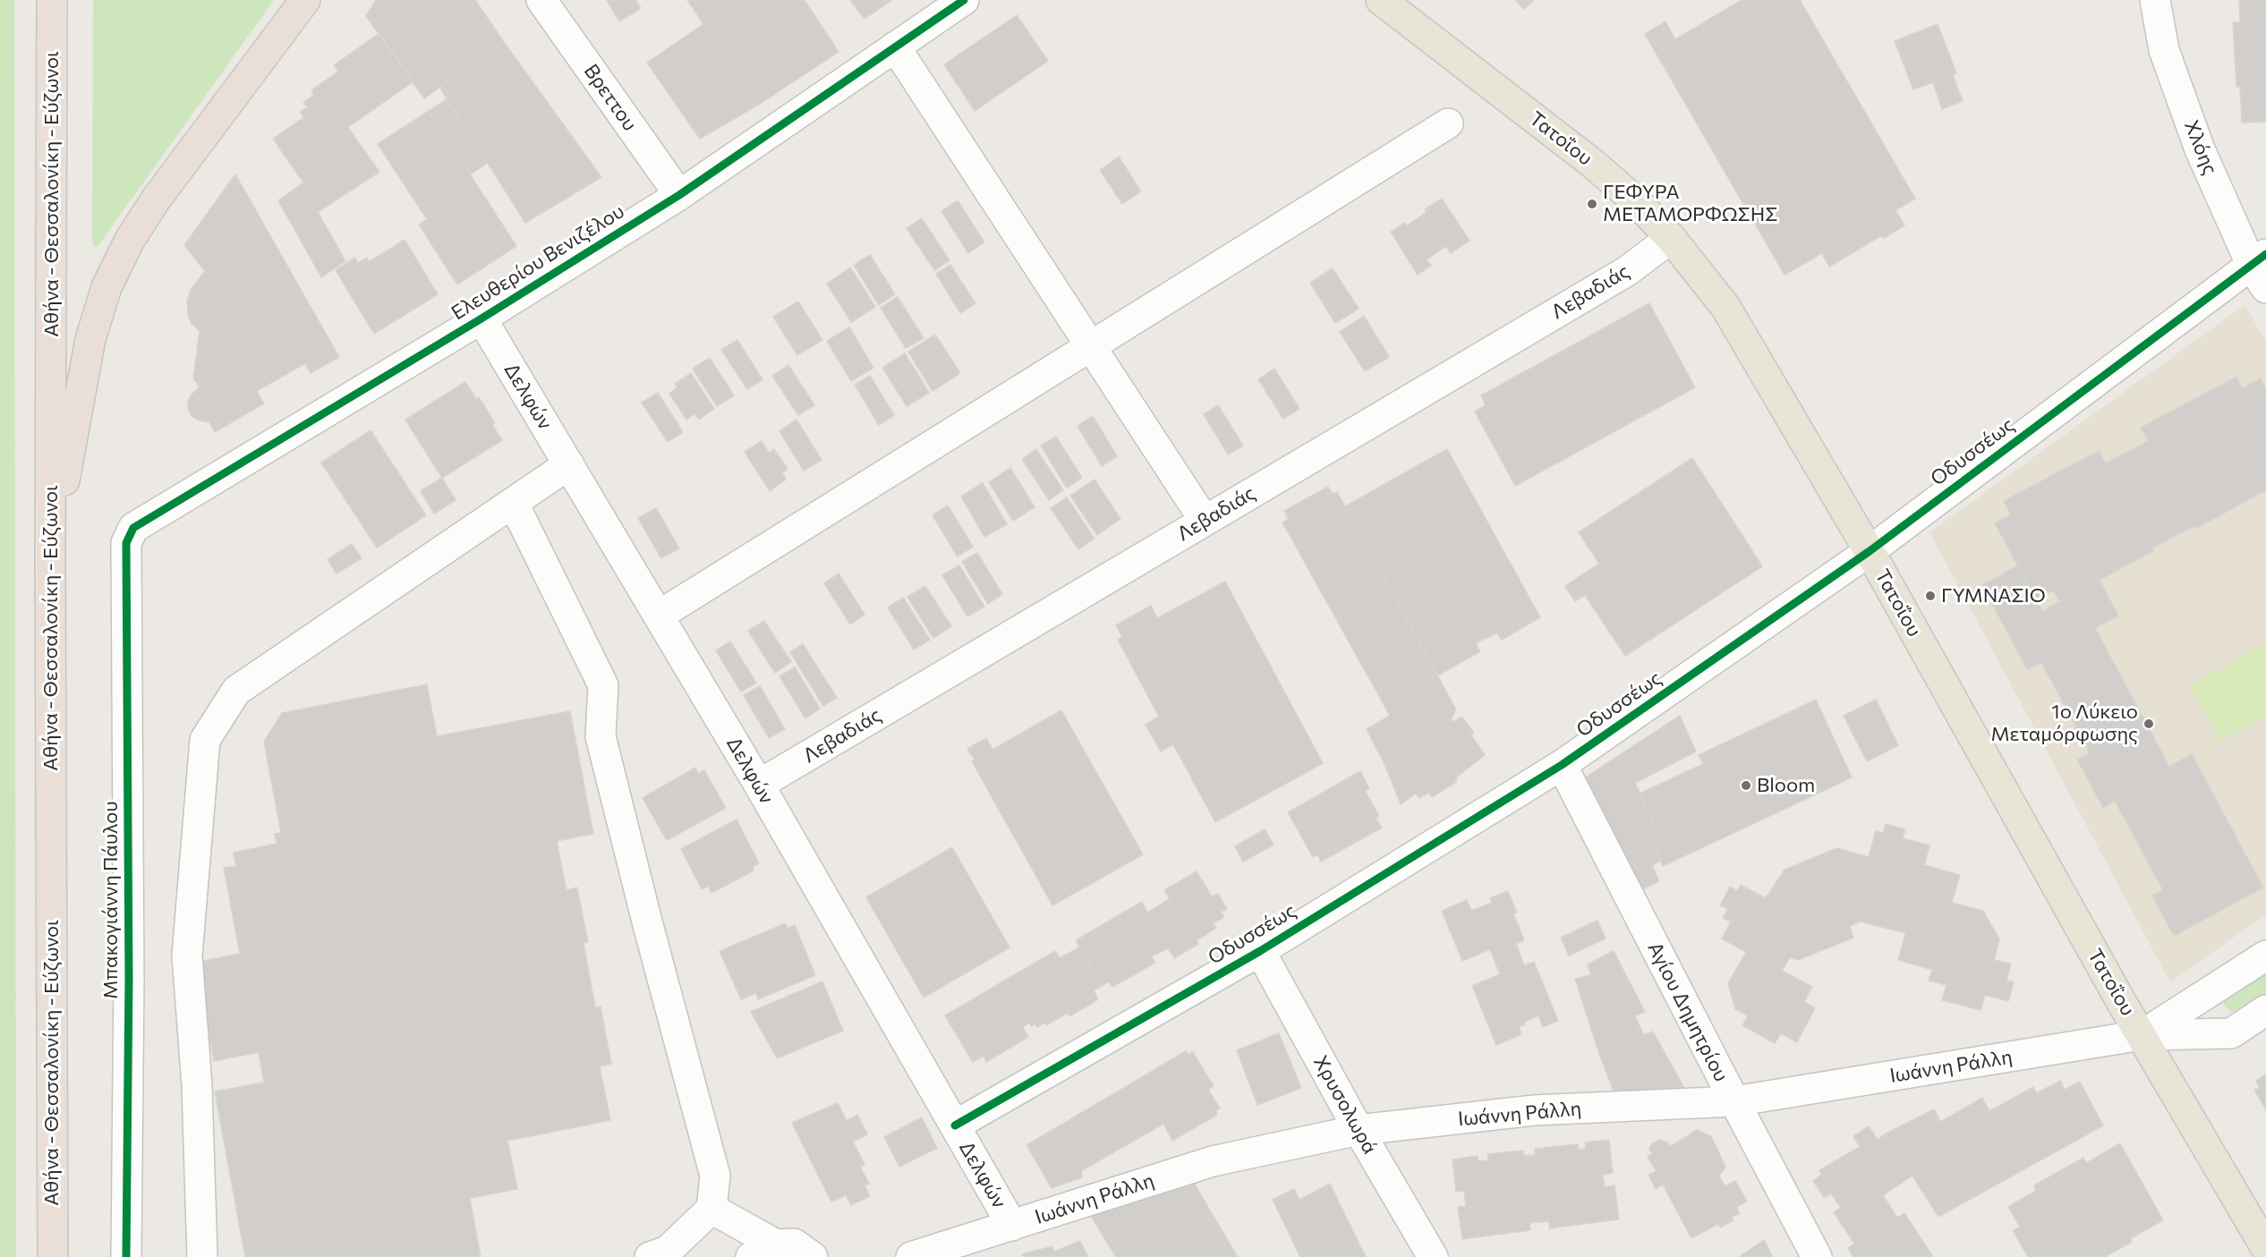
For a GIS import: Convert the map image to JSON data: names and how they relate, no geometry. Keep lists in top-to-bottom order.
{
  "streets": {
    "highway": ["Αθήνα - Θεσσαλονίκη - Εύζωνοι"],
    "main road": ["Τατοΐου"],
    "street": [
      "Βρεττου",
      "Χλόης",
      "Ελευθερίου Βενιζέλου",
      "Λεβαδιάς",
      "Δελφών",
      "Οδυσσέως",
      "Μπακογιάννη Πάυλου",
      "Αγίου Δημητρίου",
      "Ιωάννη Ράλλη",
      "Χρυσολωρά"
    ]
  },
  "crossings": [
    ["Βρεττου", "Ελευθερίου Βενιζέλου"],
    ["Τατοΐου", "Λεβαδιάς"],
    ["Τατοΐου", "Οδυσσέως"],
    ["Τατοΐου", "Ιωάννη Ράλλη"],
    ["Χλόης", "Οδυσσέως"],
    ["Ελευθερίου Βενιζέλου", "Δελφών"],
    ["Ελευθερίου Βενιζέλου", "Μπακογιάννη Πάυλου"],
    ["Λεβαδιάς", "Δελφών"],
    ["Δελφών", "Οδυσσέως"],
    ["Δελφών", "Ιωάννη Ράλλη"],
    ["Οδυσσέως", "Αγίου Δημητρίου"],
    ["Οδυσσέως", "Χρυσολωρά"],
    ["Αγίου Δημητρίου", "Ιωάννη Ράλλη"],
    ["Ιωάννη Ράλλη", "Χρυσολωρά"]
  ],
  "places": [
    "ΓΕΦΥΡΑ ΜΕΤΑΜΟΡΦΩΣΗΣ",
    "ΓΥΜΝΑΣΙΟ",
    "1ο Λύκειο Μεταμόρφωσης",
    "Bloom"
  ]
}
